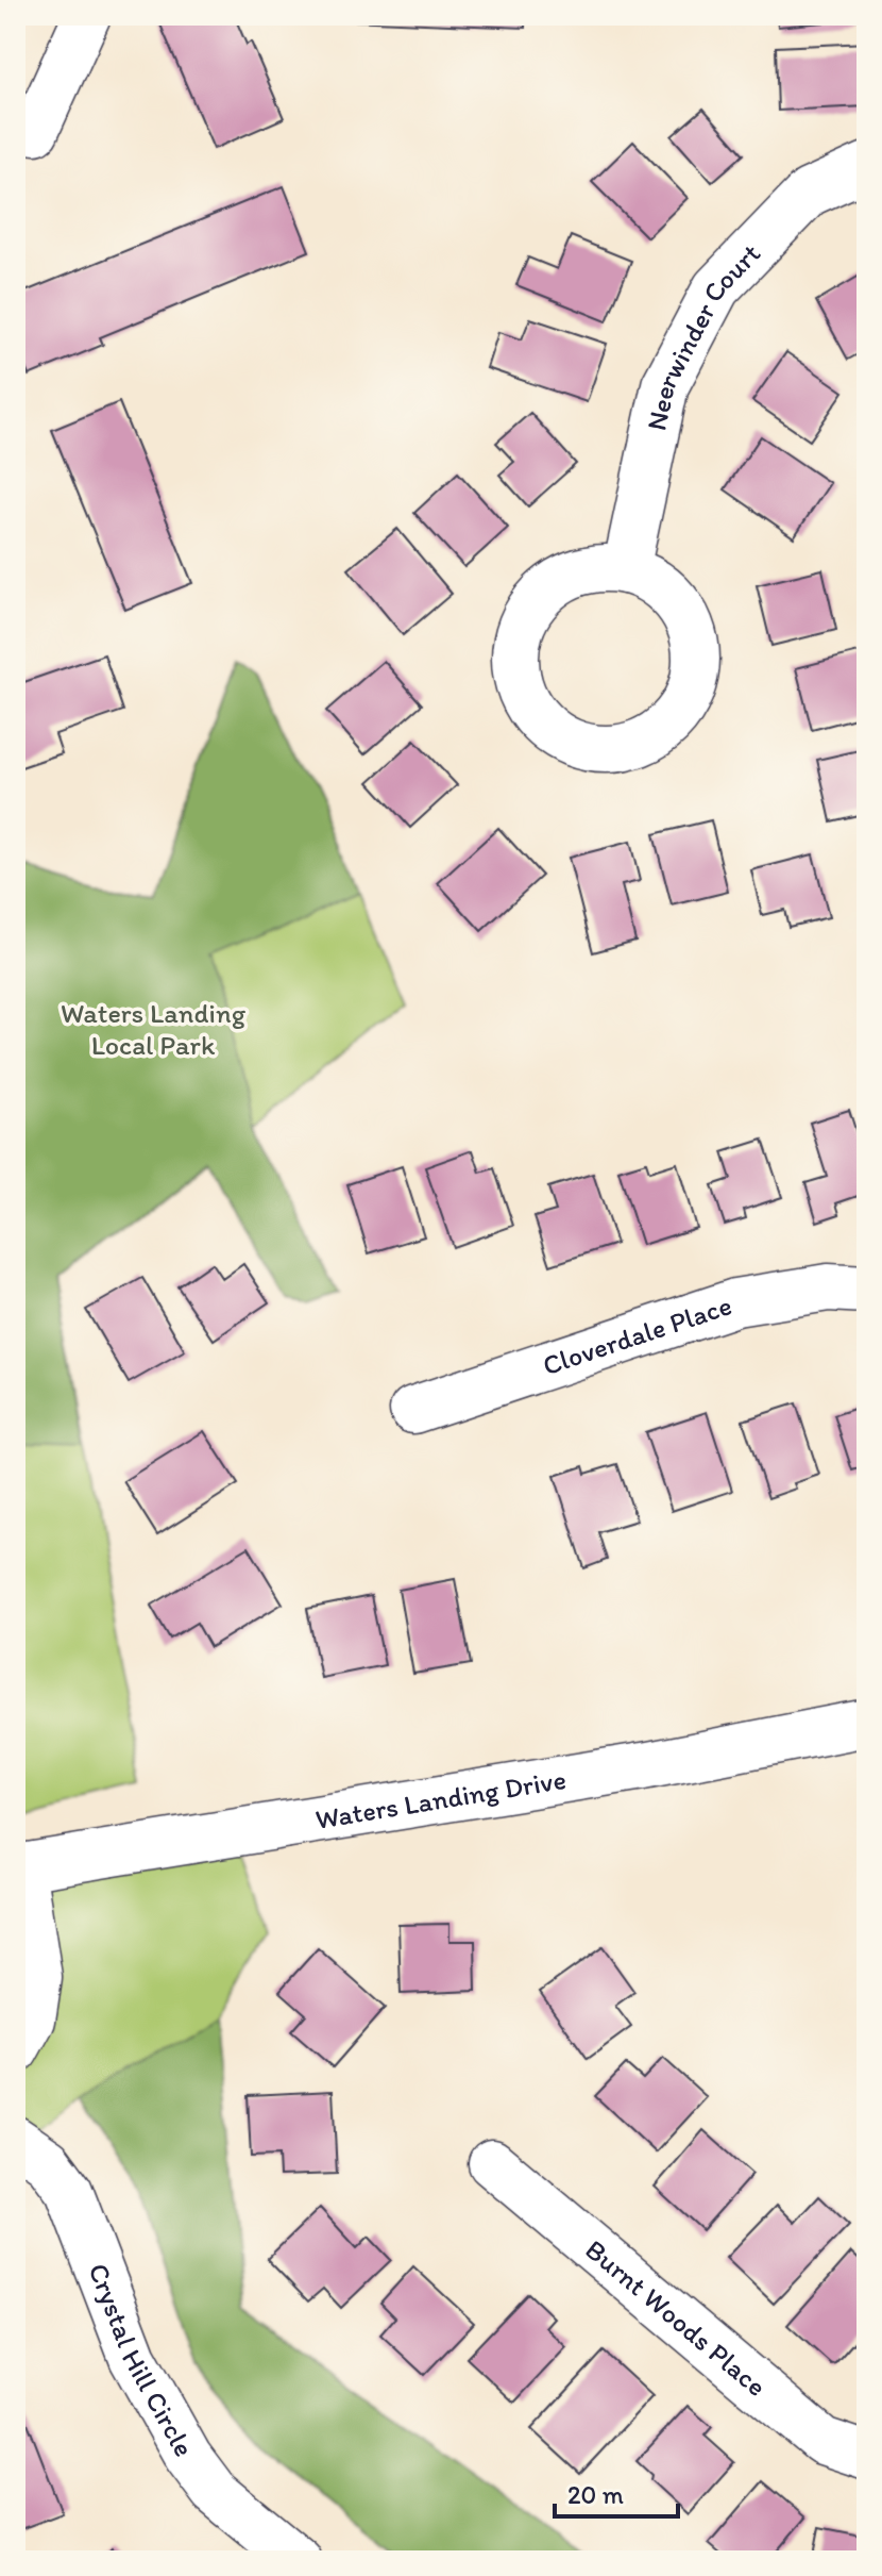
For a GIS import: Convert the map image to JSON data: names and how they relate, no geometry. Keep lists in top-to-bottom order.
{
  "streets": {
    "street": [
      "Neerwinder Court",
      "Cloverdale Place",
      "Waters Landing Drive",
      "Burnt Woods Place",
      "Crystal Hill Circle"
    ]
  },
  "parks": ["Waters Landing Local Park"],
  "scale_bar": "20 m"
}
